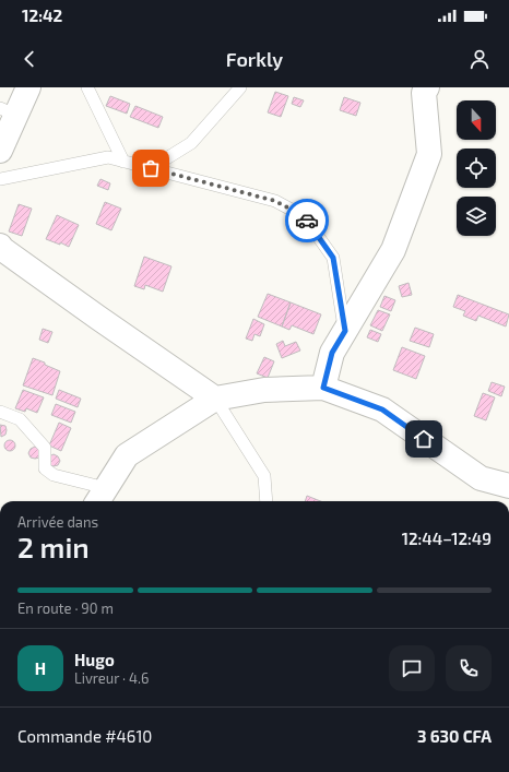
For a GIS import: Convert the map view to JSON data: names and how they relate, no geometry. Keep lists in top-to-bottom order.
{
  "north": "bottom",
  "page": {
    "status": "12:42",
    "header": "Forkly",
    "heading": ["2 min", "Arrivée dans", "12:44–12:49"],
    "panel": [
      "Hugo",
      "Livreur · 4.6",
      "Commande #4610",
      "3 630 CFA"
    ],
    "bar": "En route · 90 m",
    "round": "H"
  }
}
